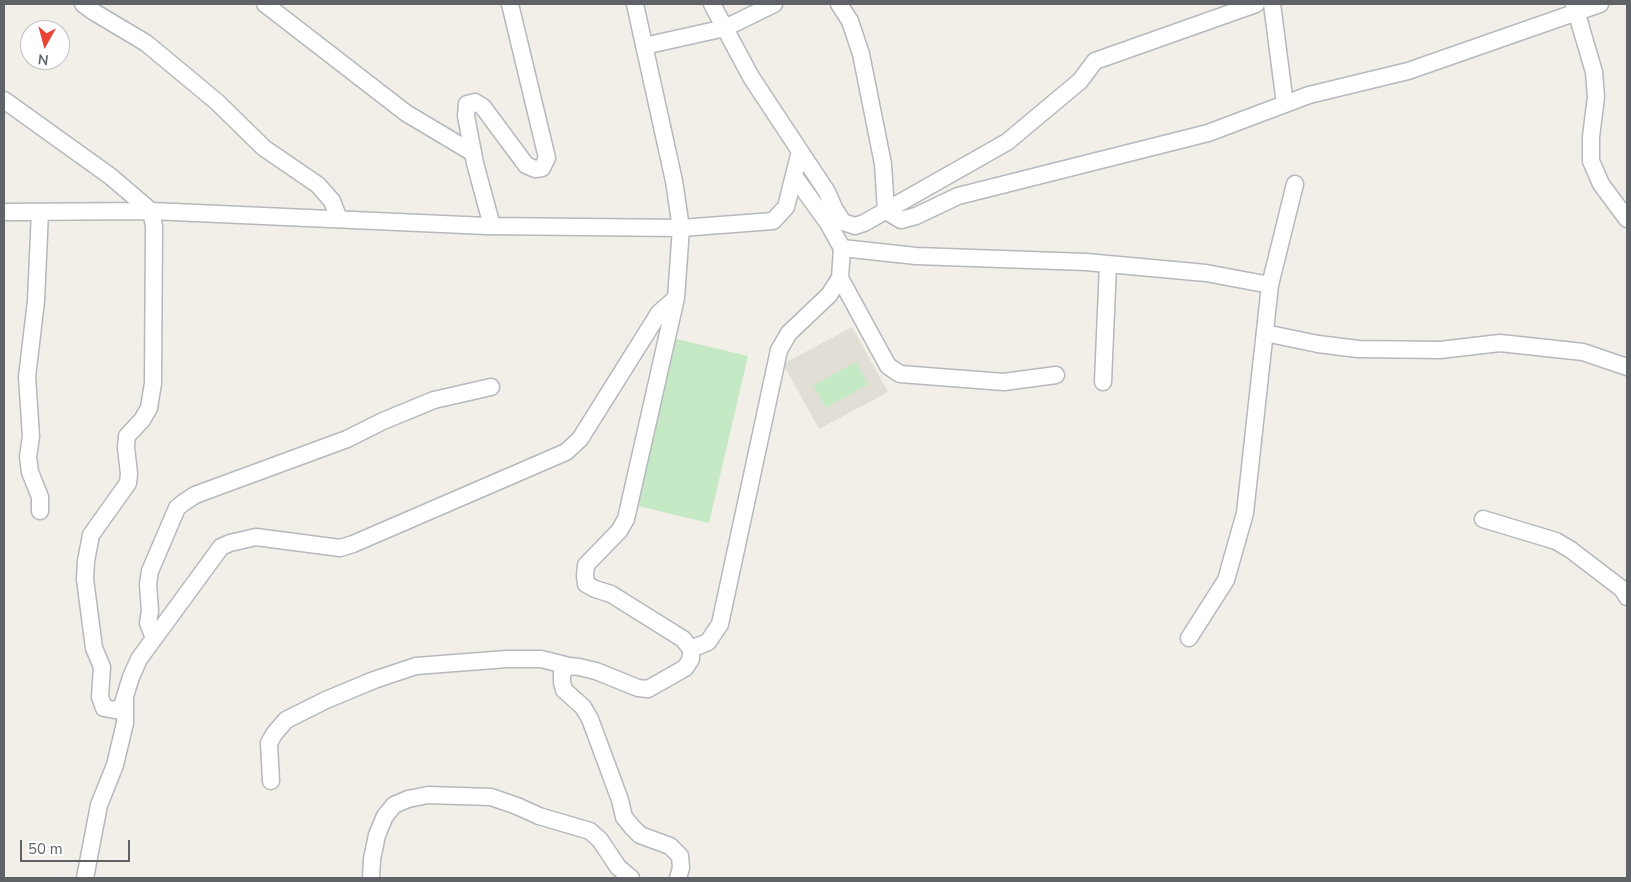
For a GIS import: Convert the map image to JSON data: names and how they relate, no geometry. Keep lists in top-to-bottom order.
{
  "scale_bar": "50 m",
  "north": "bottom"
}
